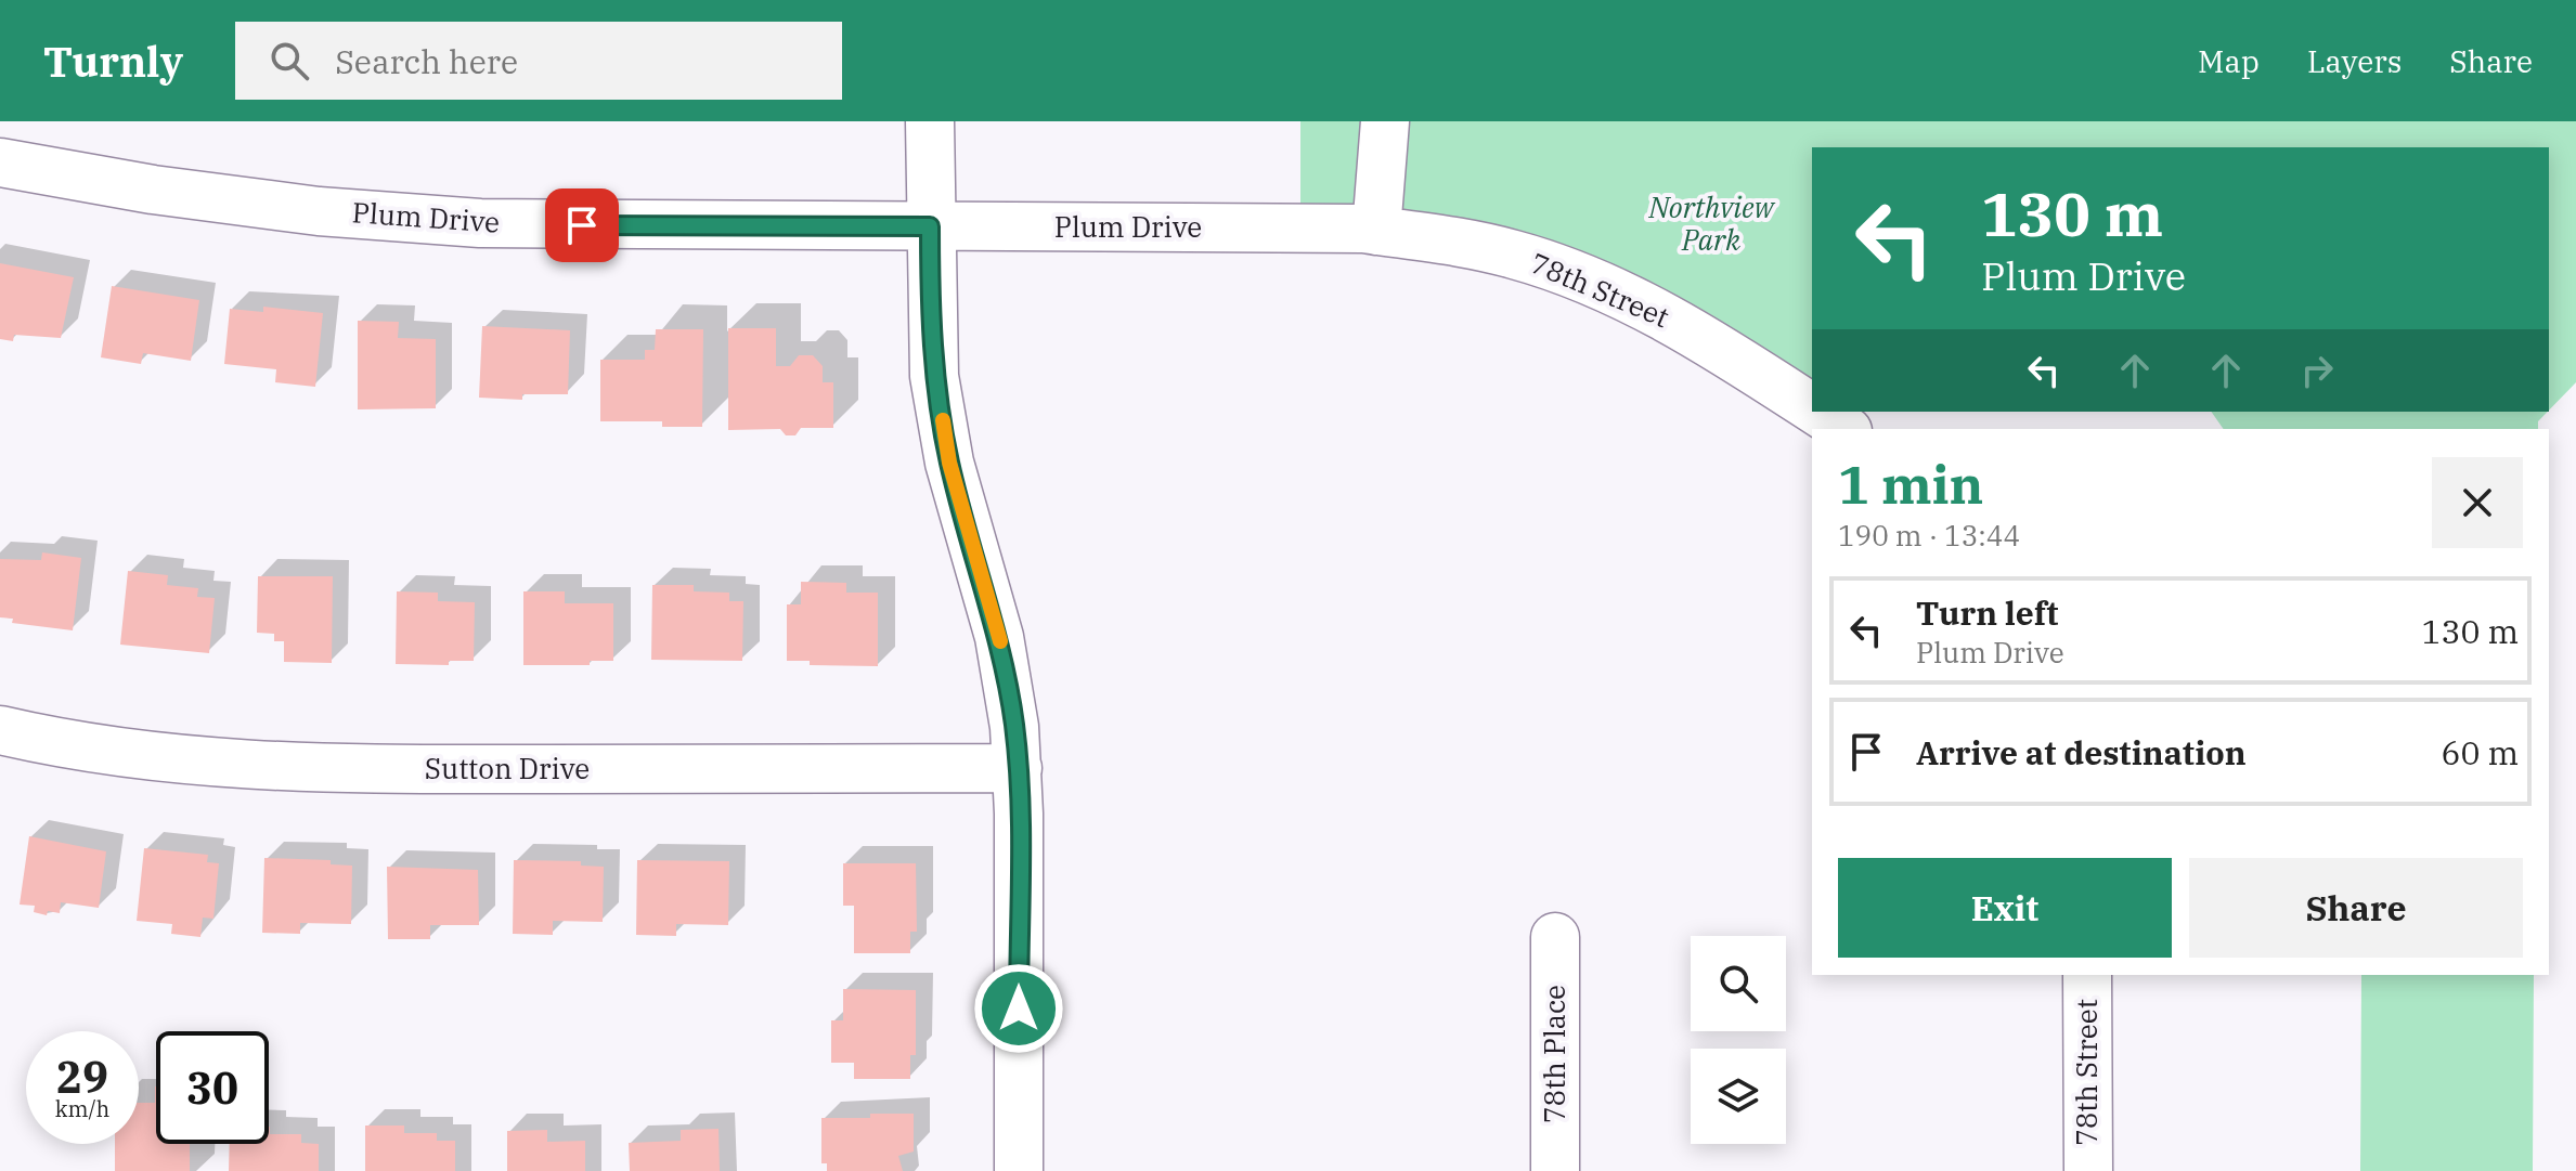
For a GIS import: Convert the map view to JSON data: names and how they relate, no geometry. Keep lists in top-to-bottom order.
{
  "streets": {
    "street": [
      "Plum Drive",
      "78th Street",
      "Sutton Drive",
      "78th Place"
    ]
  },
  "crossings": [
    ["Plum Drive", "78th Street"]
  ],
  "parks": ["Northview Park"],
  "page": {
    "header": "Turnly",
    "search": "Search here",
    "nav": ["Map", "Layers", "Share"],
    "turn": ["130 m", "Plum Drive"],
    "heading": ["1 min", "190 m · 13:44"],
    "list": [
      {
        "name": "Turn left",
        "note": "Plum Drive",
        "value": "130 m"
      },
      {
        "name": "Arrive at destination",
        "value": "60 m"
      }
    ],
    "buttons": ["Exit", "Share"],
    "speed": "29 km/h",
    "limit": "30"
  }
}
